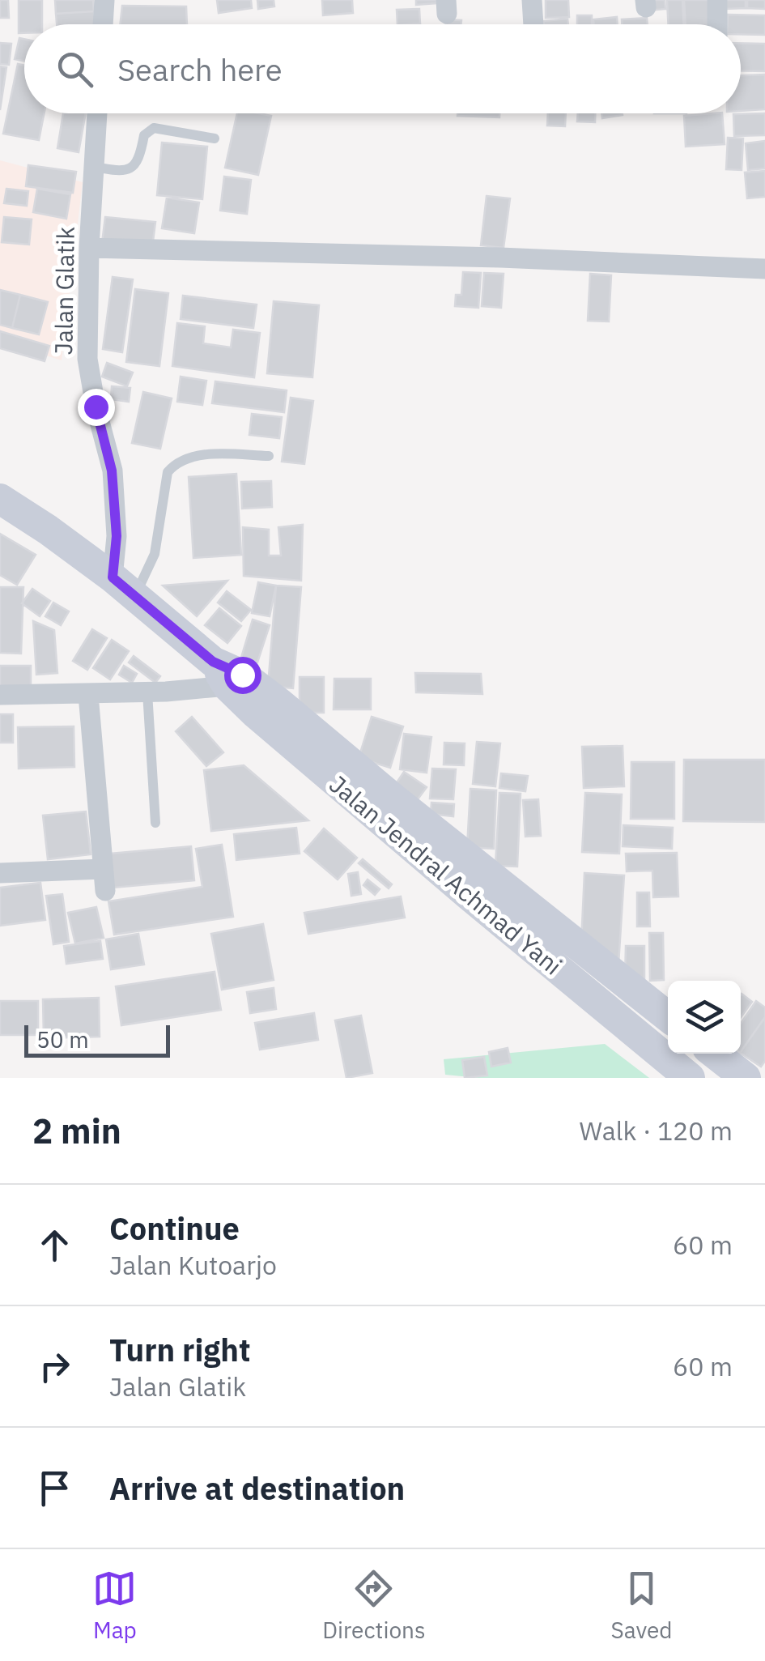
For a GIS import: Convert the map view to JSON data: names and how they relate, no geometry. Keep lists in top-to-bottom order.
{
  "streets": {
    "main road": ["Jalan Jendral Achmad Yani"],
    "street": ["Jalan Glatik"]
  },
  "scale_bar": "50 m",
  "page": {
    "search": "Search here",
    "scale": "50 m",
    "heading": ["2 min", "Walk · 120 m"],
    "list": [
      ["Continue", "Jalan Kutoarjo", "60 m"],
      ["Turn right", "Jalan Glatik", "60 m"],
      "Arrive at destination"
    ],
    "nav": ["Map", "Directions", "Saved"]
  }
}
